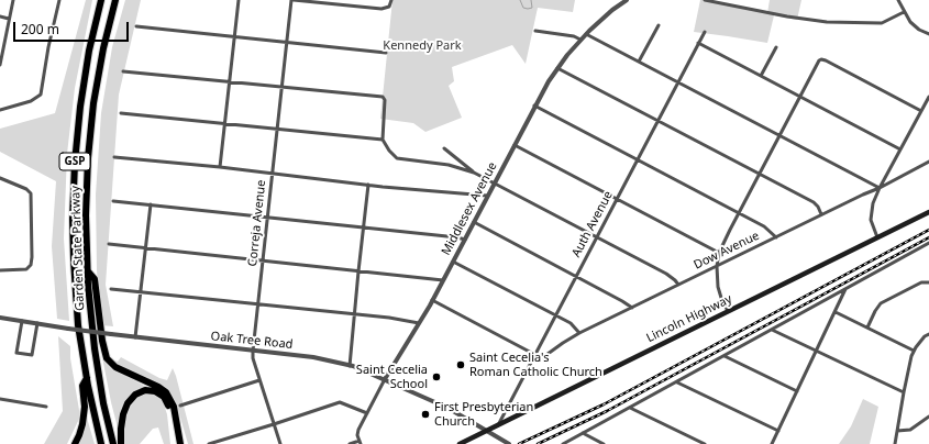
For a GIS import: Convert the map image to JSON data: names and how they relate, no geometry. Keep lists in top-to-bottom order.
{
  "streets": {
    "highway": ["GSP", "Garden State Parkway"],
    "main road": ["Lincoln Highway"],
    "street": [
      "Middlesex Avenue",
      "Correja Avenue",
      "Auth Avenue",
      "Dow Avenue",
      "Oak Tree Road"
    ]
  },
  "crossings": [
    ["Middlesex Avenue", "Oak Tree Road"],
    ["Correja Avenue", "Oak Tree Road"],
    ["Auth Avenue", "Dow Avenue"],
    ["Auth Avenue", "Lincoln Highway"],
    ["Lincoln Highway", "Oak Tree Road"]
  ],
  "parks": ["Kennedy Park"],
  "places": ["Saint Cecelia's Roman Catholic Church", "Saint Cecelia School", "First Presbyterian Church"],
  "scale_bar": "200 m"
}
